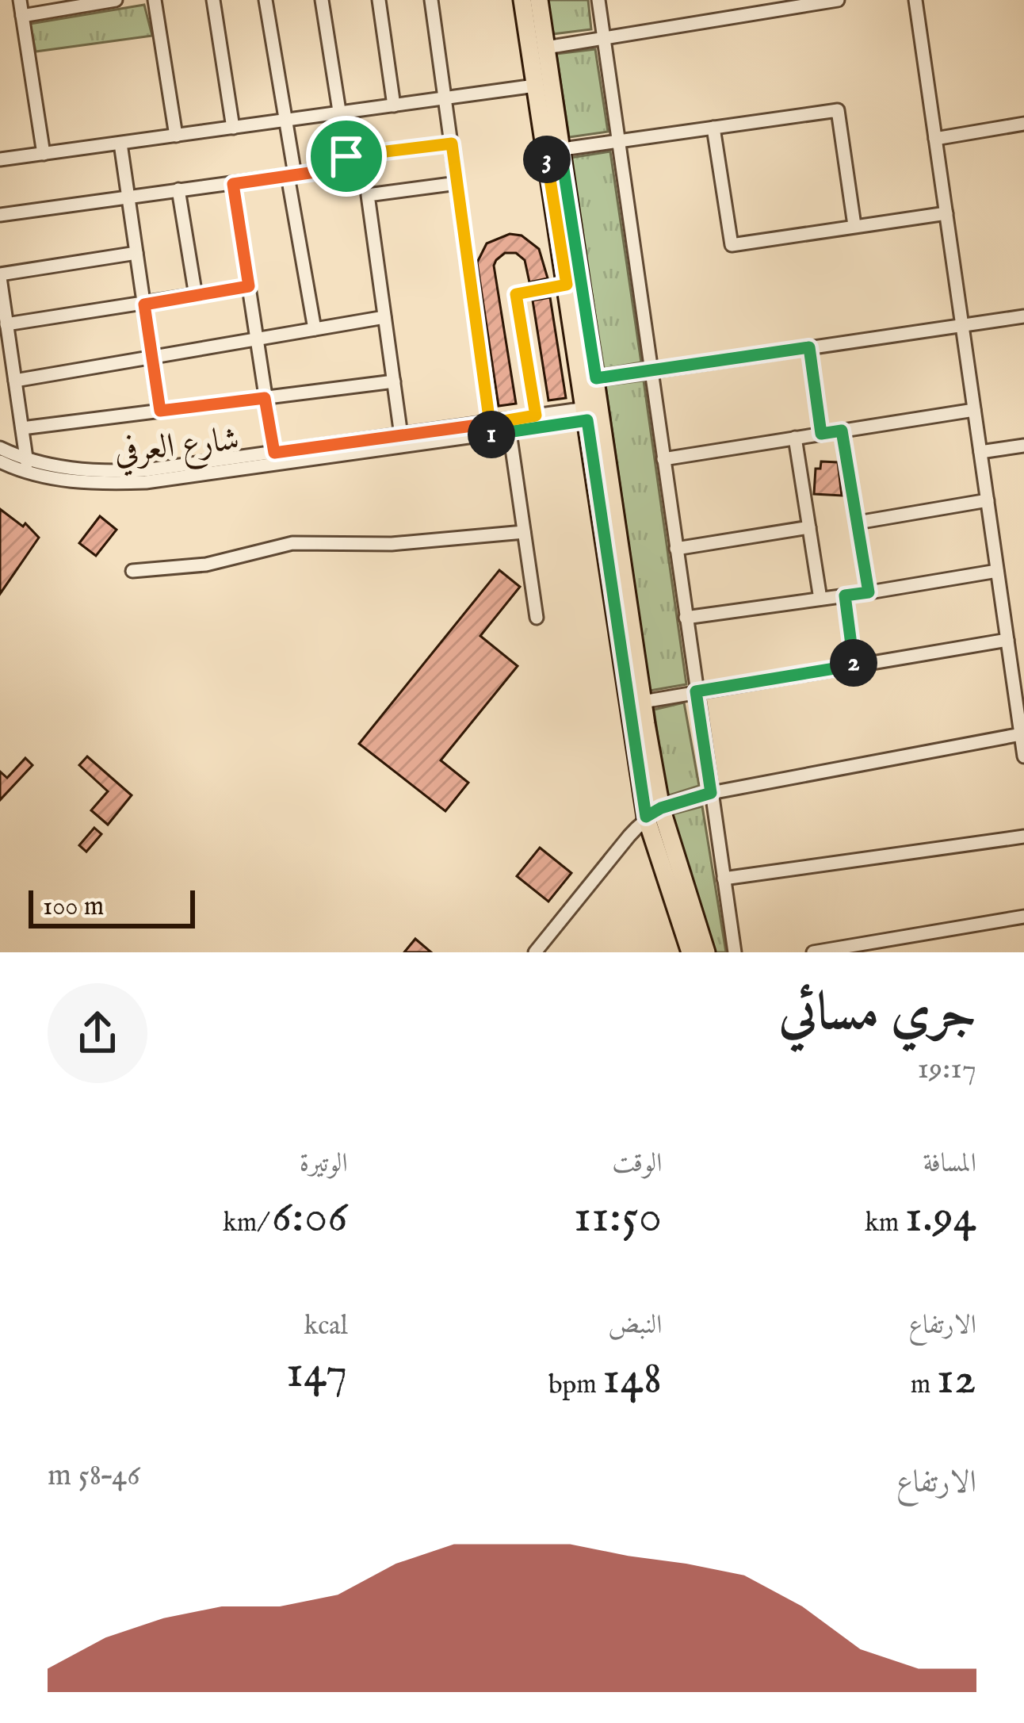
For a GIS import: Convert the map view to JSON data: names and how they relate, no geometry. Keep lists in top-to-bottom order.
{
  "streets": {
    "street": ["شارع العرفي"]
  },
  "scale_bar": "100 m",
  "page": {
    "pins": ["3", "1", "2"],
    "scale": "100 m",
    "heading": ["جري مسائي", "19:17"],
    "stats": [
      ["المسافة", "1.94 km"],
      ["الوقت", "11:50"],
      ["الوتيرة", "6:06 /km"],
      ["الارتفاع", "12 m"],
      ["النبض", "148 bpm"],
      ["kcal", "147"]
    ],
    "chart": ["الارتفاع", "46–58 m"]
  }
}
